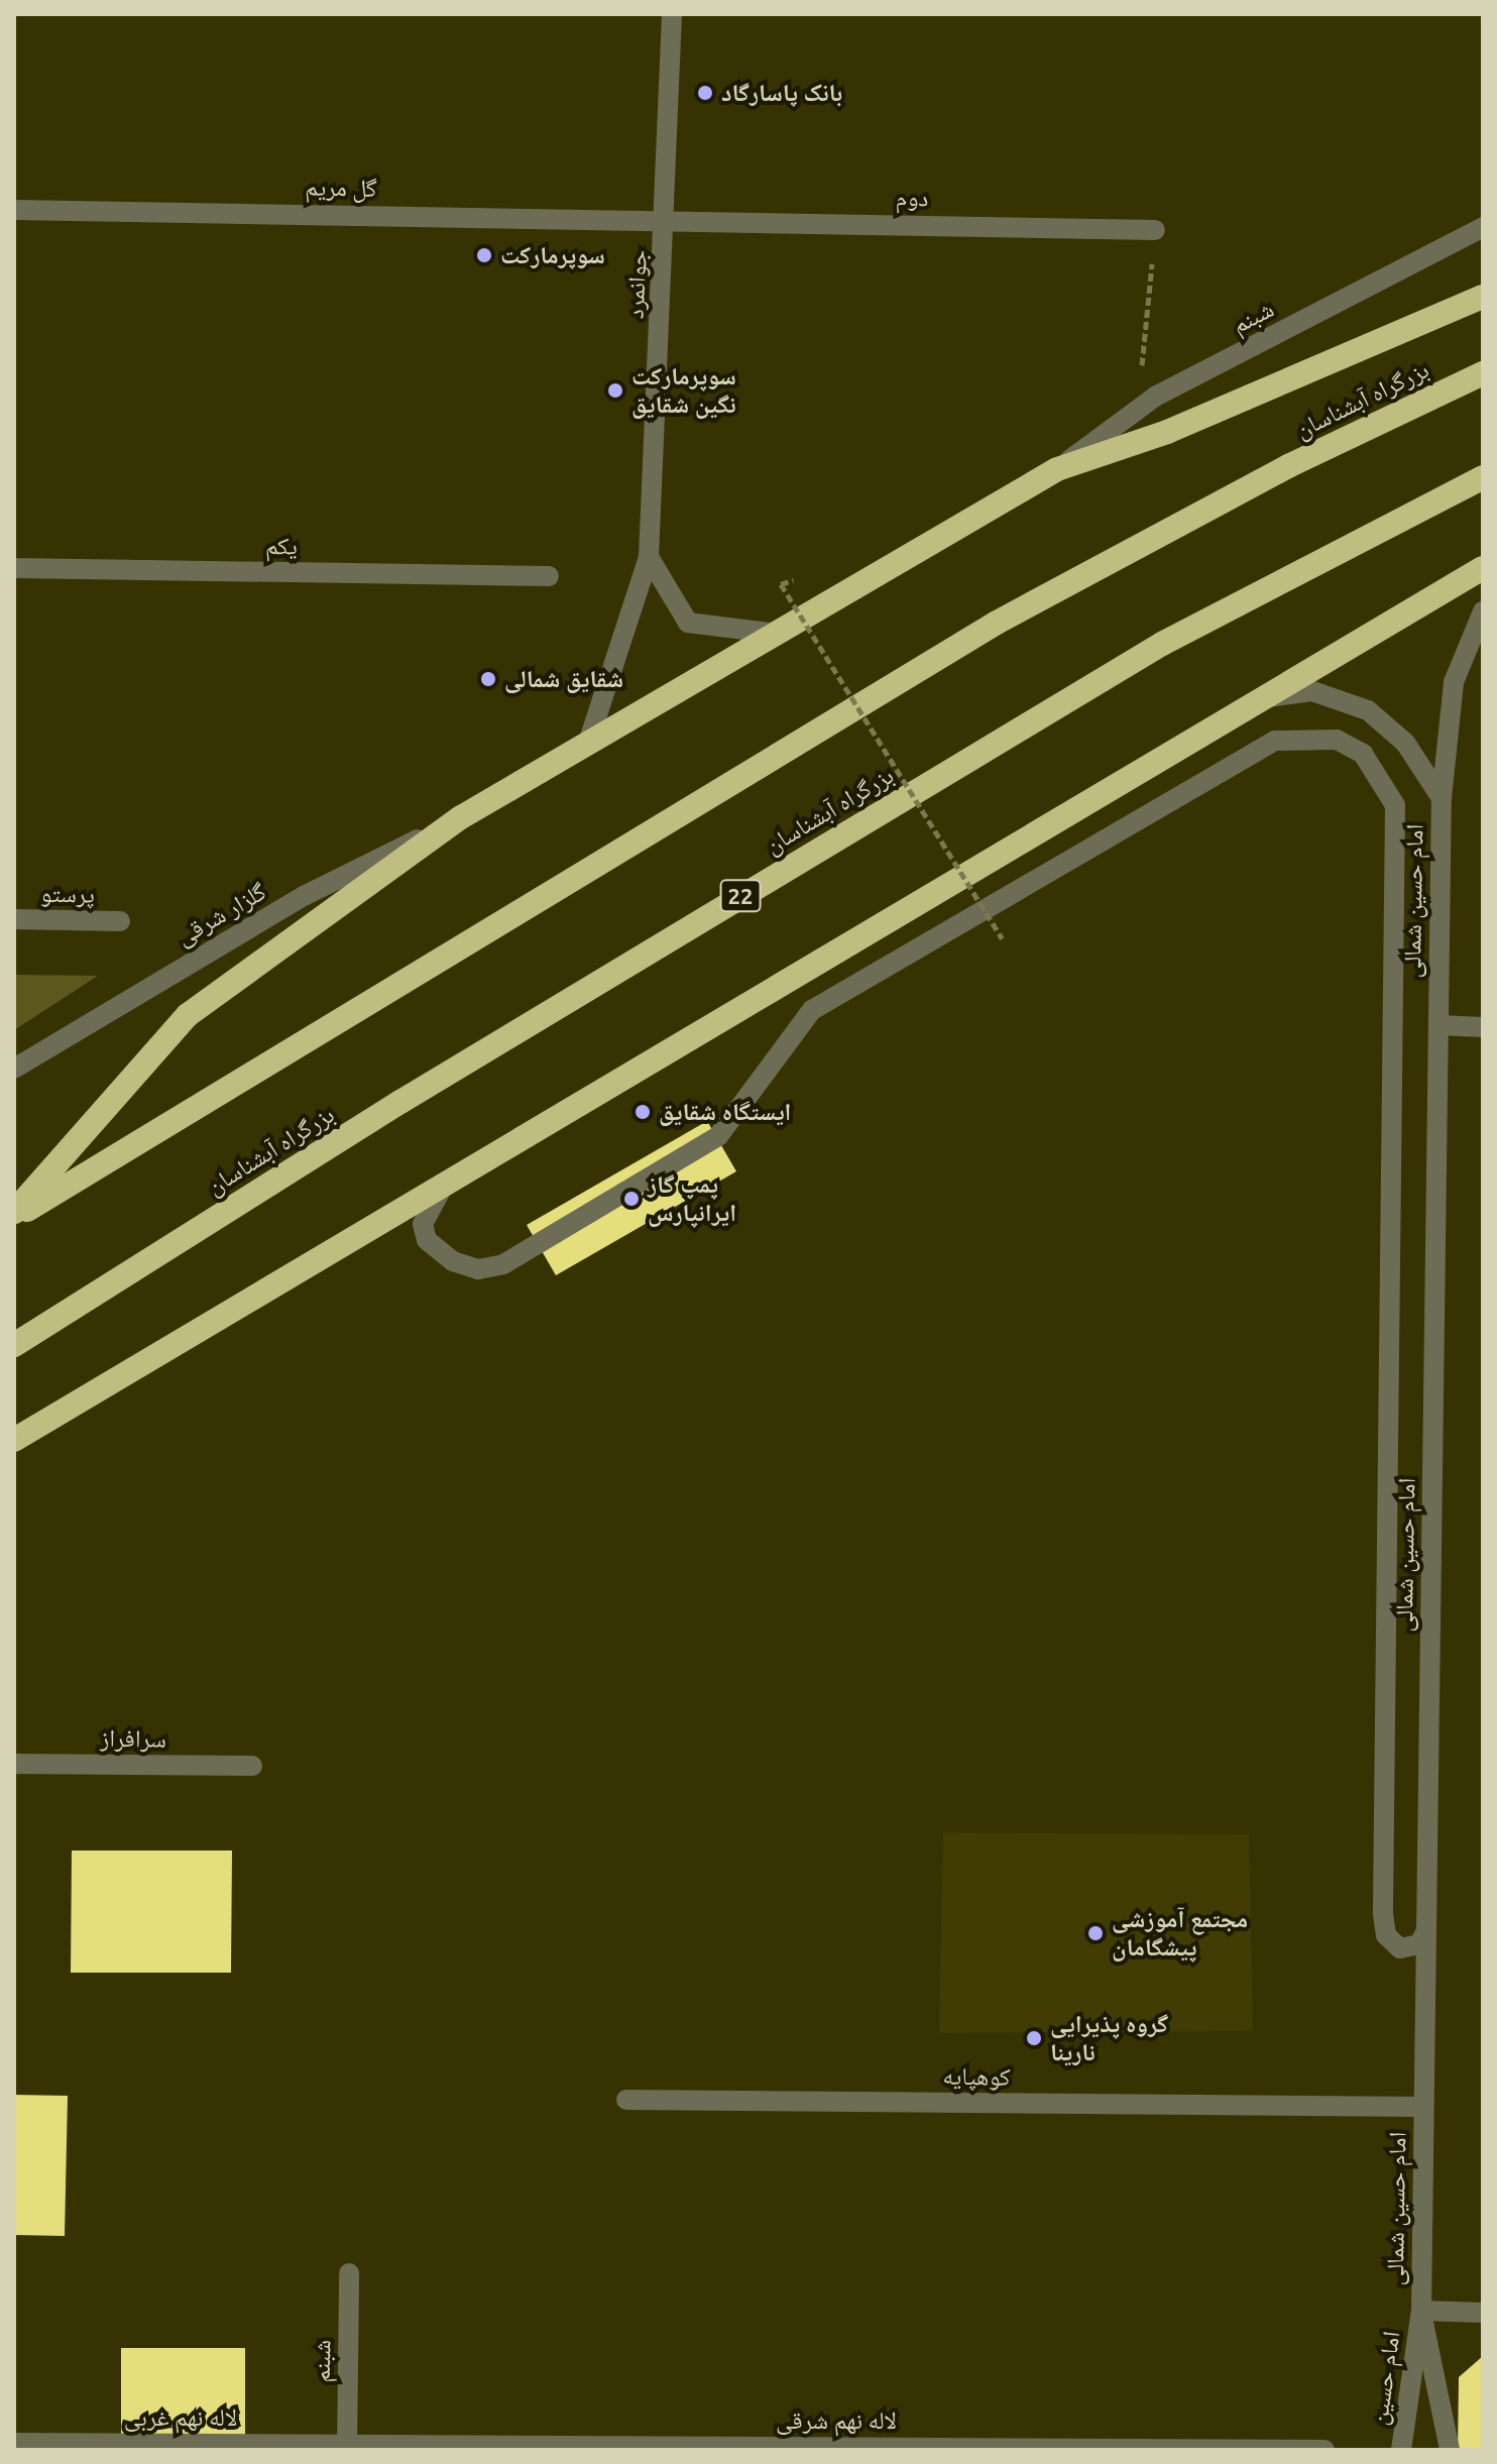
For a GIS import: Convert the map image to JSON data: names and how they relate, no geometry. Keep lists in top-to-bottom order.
{
  "streets": {
    "highway": ["بزرگراه آبشناسان", "22"],
    "street": [
      "گل مریم",
      "دوم",
      "جوانمرد",
      "شبنم",
      "یکم",
      "پرستو",
      "امام حسین شمالی",
      "گلزار شرقی",
      "سرافراز",
      "کوهپایه",
      "امام حسین",
      "لاله نهم غربی",
      "لاله نهم شرقی"
    ]
  },
  "crossings": [
    ["گل مریم", "دوم"],
    ["گل مریم", "جوانمرد"],
    ["دوم", "جوانمرد"],
    ["شبنم", "لاله نهم غربی"],
    ["شبنم", "لاله نهم شرقی"],
    ["امام حسین شمالی", "کوهپایه"],
    ["امام حسین شمالی", "امام حسین"],
    ["لاله نهم غربی", "لاله نهم شرقی"]
  ],
  "places": [
    "بانک پاسارگاد",
    "سوپرمارکت",
    "سوپرمارکت نگین شقایق",
    "شقایق شمالی",
    "ایستگاه شقایق",
    "پمپ گاز ایرانپارس",
    "مجتمع آموزشی پیشگامان",
    "گروه پذیرایی نارینا"
  ]
}
